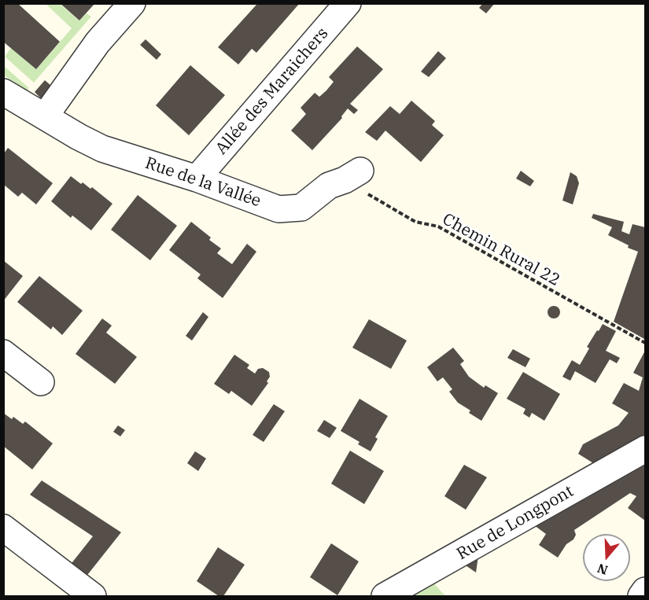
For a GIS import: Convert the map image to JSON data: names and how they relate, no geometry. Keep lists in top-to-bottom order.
{
  "streets": {
    "street": ["Allée des Maraichers", "Rue de la Vallée", "Rue de Longpont"],
    "path": ["Chemin Rural 22"]
  },
  "crossings": [
    ["Allée des Maraichers", "Rue de la Vallée"],
    ["Rue de la Vallée", "Chemin Rural 22"]
  ],
  "north": "bottom"
}
